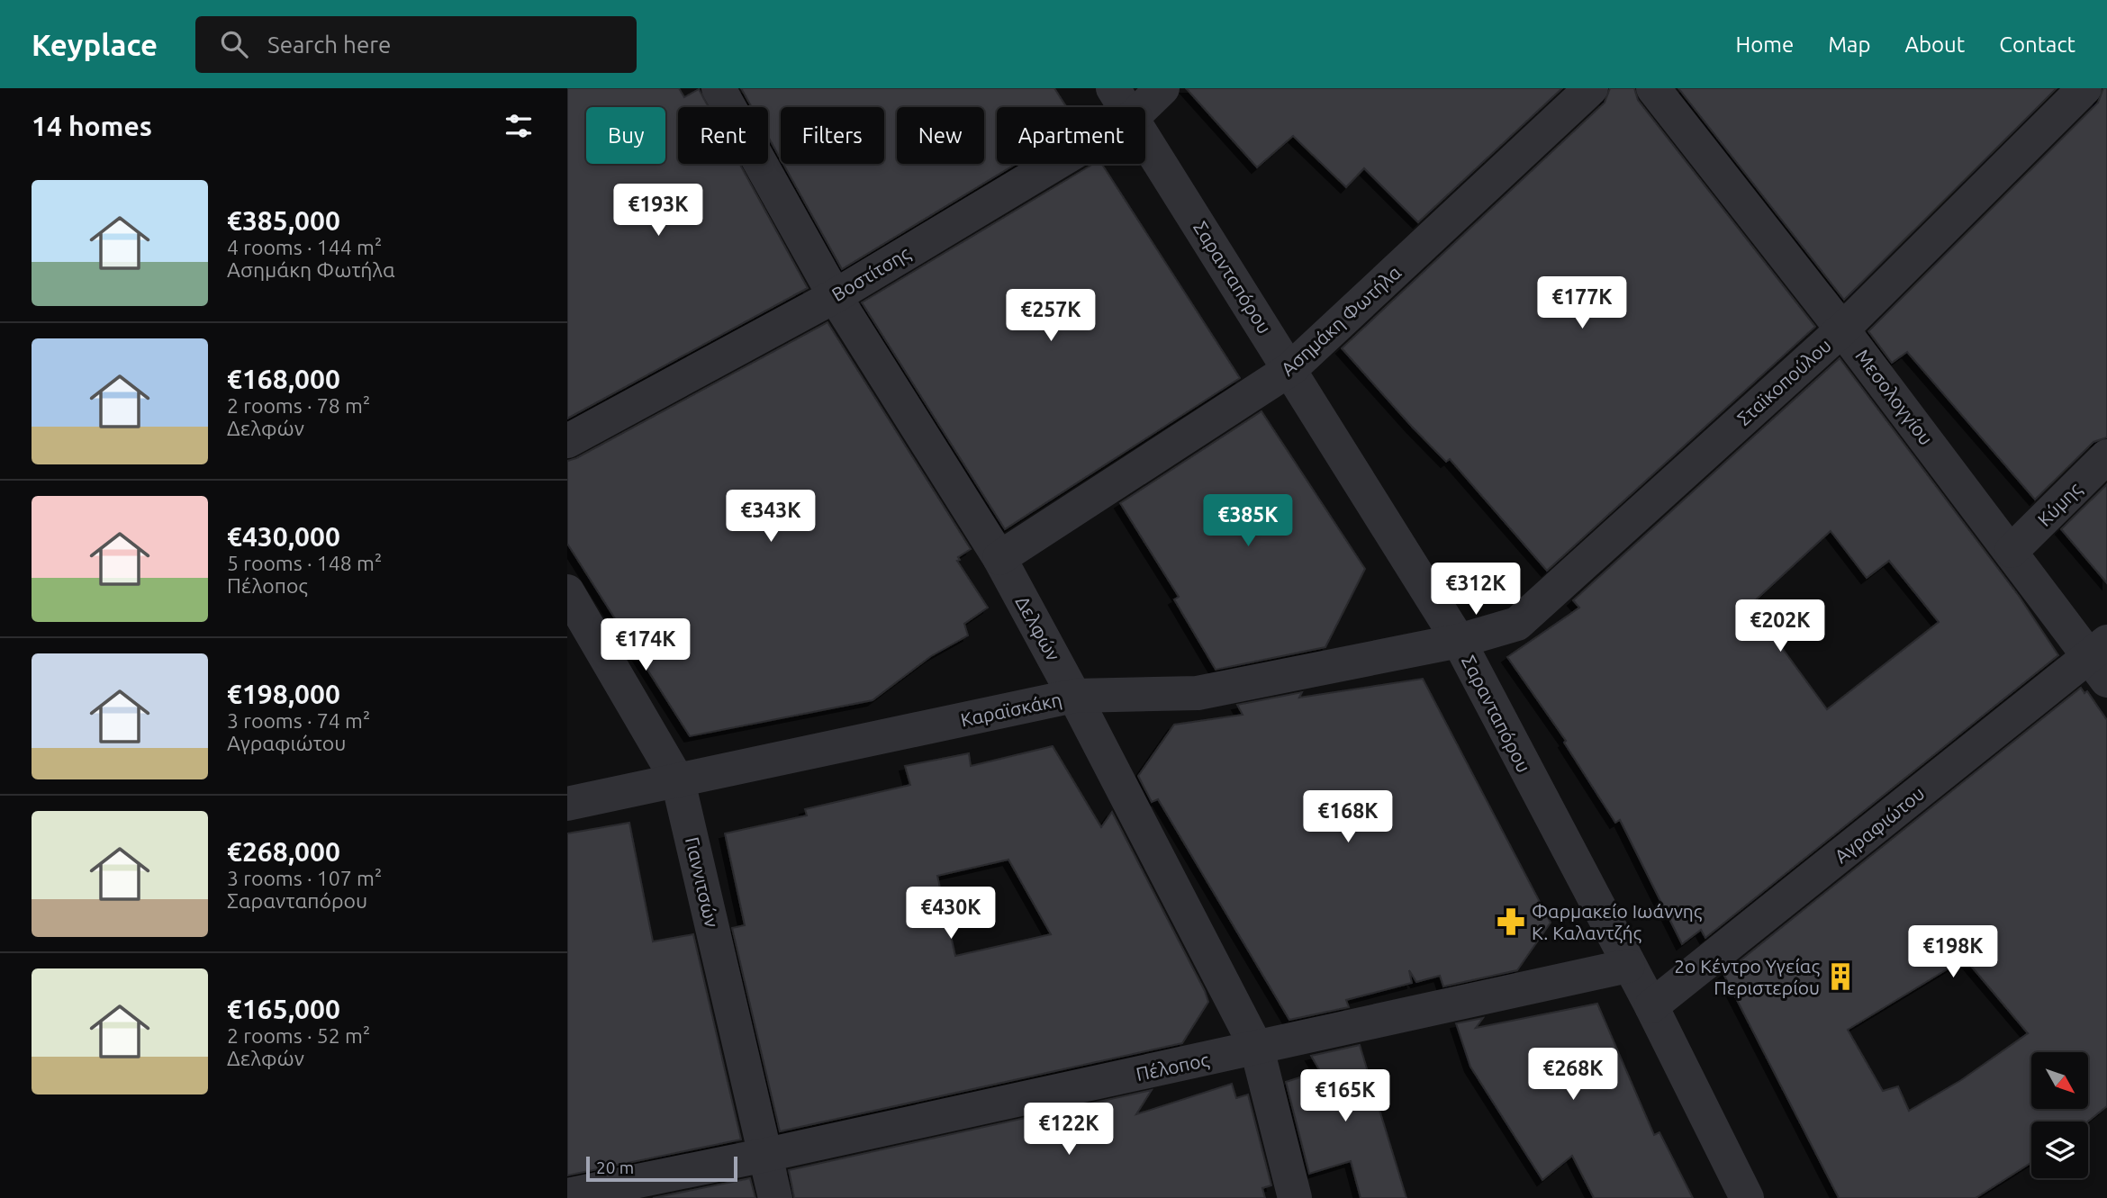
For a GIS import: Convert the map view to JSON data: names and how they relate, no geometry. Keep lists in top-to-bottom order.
{
  "streets": {
    "street": [
      "Βοστίτσης",
      "Σαρανταπόρου",
      "Ασημάκη Φωτήλα",
      "Σταϊκοπούλου",
      "Μεσολογγίου",
      "Κύμης",
      "Δελφών",
      "Καραϊσκάκη",
      "Αγραφιώτου",
      "Γιαννιτσών",
      "Πέλοπος"
    ]
  },
  "crossings": [
    ["Βοστίτσης", "Δελφών"],
    ["Σαρανταπόρου", "Ασημάκη Φωτήλα"],
    ["Σαρανταπόρου", "Σταϊκοπούλου"],
    ["Σαρανταπόρου", "Καραϊσκάκη"],
    ["Σαρανταπόρου", "Αγραφιώτου"],
    ["Σαρανταπόρου", "Πέλοπος"],
    ["Ασημάκη Φωτήλα", "Δελφών"],
    ["Σταϊκοπούλου", "Μεσολογγίου"],
    ["Σταϊκοπούλου", "Καραϊσκάκη"],
    ["Μεσολογγίου", "Κύμης"],
    ["Μεσολογγίου", "Αγραφιώτου"],
    ["Δελφών", "Καραϊσκάκη"],
    ["Δελφών", "Πέλοπος"],
    ["Καραϊσκάκη", "Γιαννιτσών"],
    ["Γιαννιτσών", "Πέλοπος"]
  ],
  "places": {
    "pharmacy": ["Φαρμακείο Ιωάννης Κ. Καλαντζής"],
    "building": ["2ο Κέντρο Υγείας Περιστερίου"]
  },
  "scale_bar": "20 m",
  "north": "bottom right",
  "page": {
    "header": "Keyplace",
    "search": "Search here",
    "nav": [
      "Home",
      "Map",
      "About",
      "Contact"
    ],
    "heading": "14 homes",
    "chip": [
      "Buy",
      "Rent",
      "Filters",
      "New",
      "Apartment"
    ],
    "list": [
      {
        "name": "€385,000",
        "note": "4 rooms · 144 m² · Ασημάκη Φωτήλα"
      },
      {
        "name": "€168,000",
        "note": "2 rooms · 78 m² · Δελφών"
      },
      {
        "name": "€430,000",
        "note": "5 rooms · 148 m² · Πέλοπος"
      },
      {
        "name": "€198,000",
        "note": "3 rooms · 74 m² · Αγραφιώτου"
      },
      {
        "name": "€268,000",
        "note": "3 rooms · 107 m² · Σαρανταπόρου"
      },
      {
        "name": "€165,000",
        "note": "2 rooms · 52 m² · Δελφών"
      }
    ],
    "price": [
      "€193K",
      "€177K",
      "€257K",
      "€343K",
      "€385K",
      "€312K",
      "€202K",
      "€174K",
      "€168K",
      "€430K",
      "€198K",
      "€268K",
      "€165K",
      "€122K"
    ],
    "scale": "20 m"
  }
}
